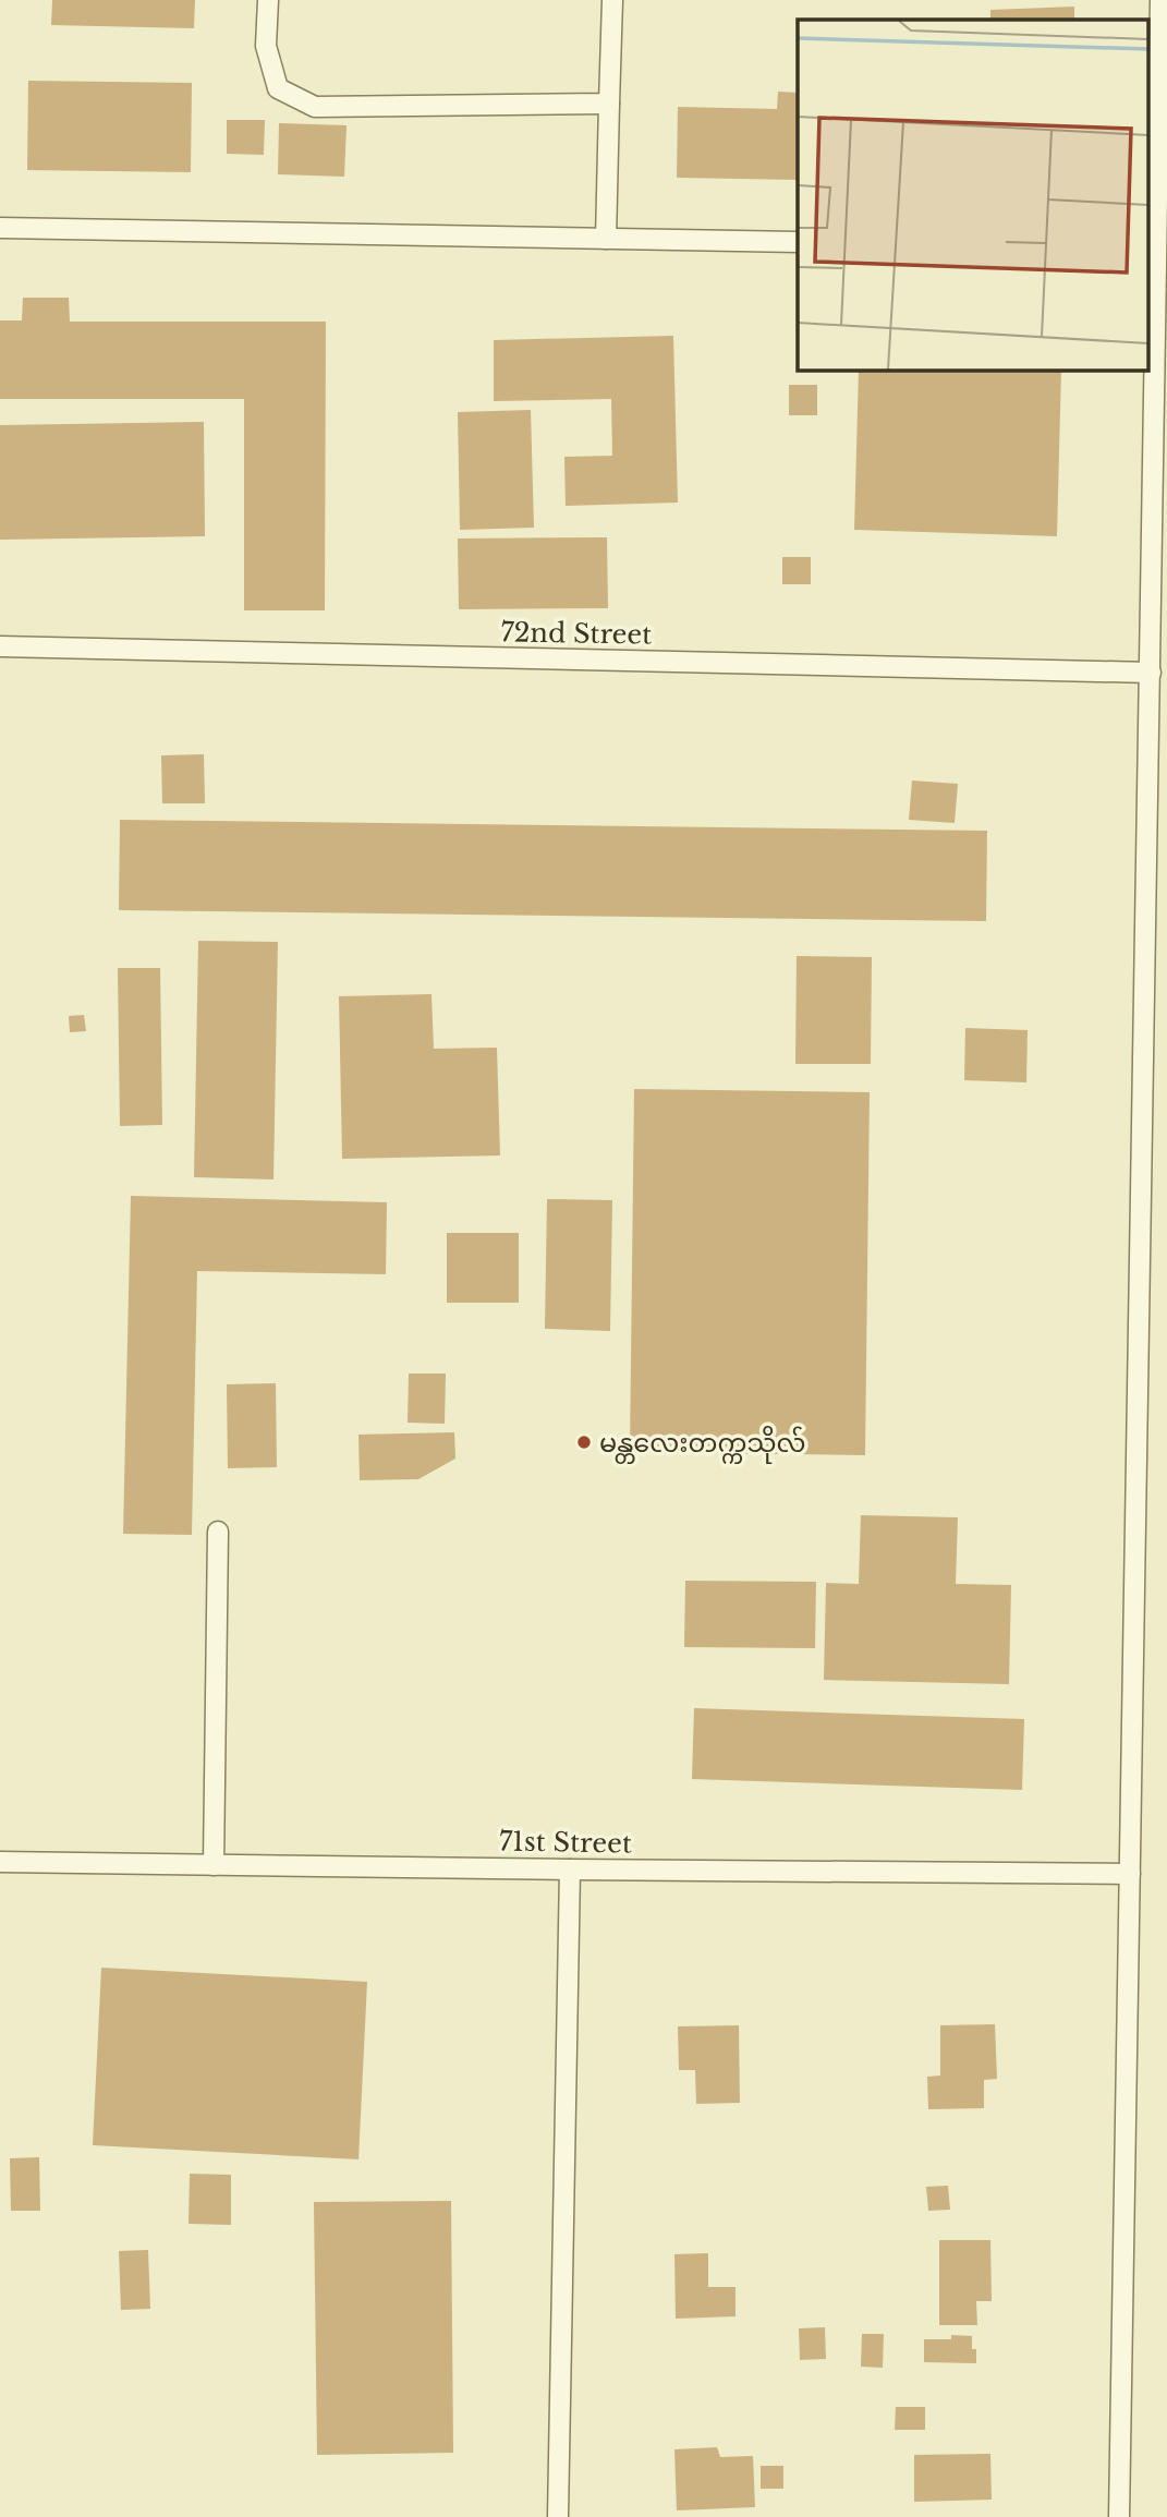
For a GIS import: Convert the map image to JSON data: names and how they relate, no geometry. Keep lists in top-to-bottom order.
{
  "streets": {
    "lane": ["72nd Street", "71st Street"]
  },
  "places": ["မန္တလေးတက္ကသိုလ်"]
}
